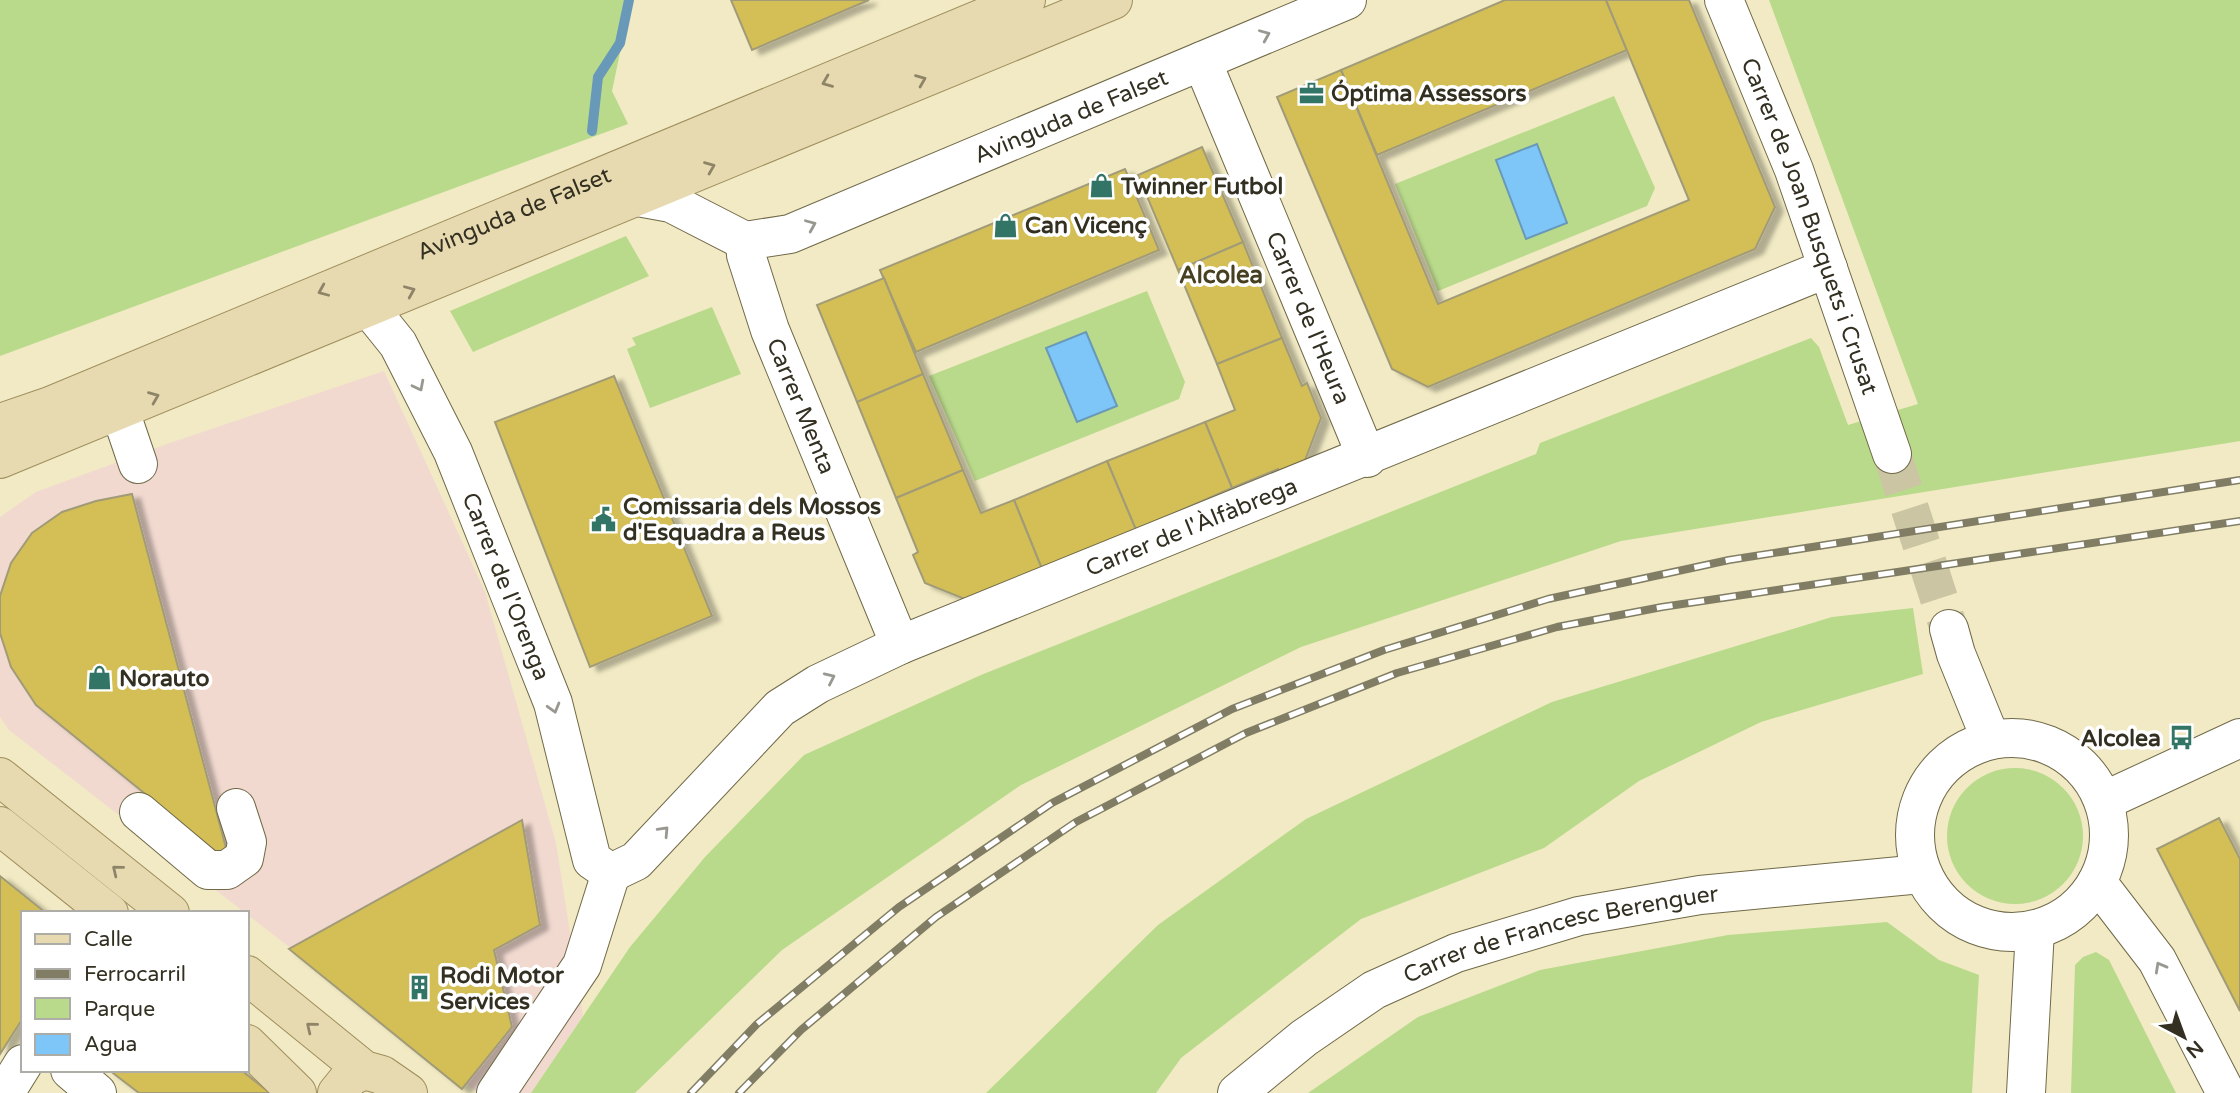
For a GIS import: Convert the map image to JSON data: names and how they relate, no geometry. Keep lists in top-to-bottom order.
{
  "streets": {
    "main road": ["Avinguda de Falset"],
    "street": [
      "Carrer de Joan Busquets i Crusat",
      "Carrer de l'Heura",
      "Carrer Menta",
      "Carrer de l'Àlfàbrega",
      "Carrer de l'Orenga",
      "Carrer de Francesc Berenguer"
    ]
  },
  "crossings": [
    ["Avinguda de Falset", "Carrer de l'Heura"],
    ["Avinguda de Falset", "Carrer Menta"],
    ["Avinguda de Falset", "Carrer de l'Orenga"],
    ["Carrer de Joan Busquets i Crusat", "Carrer de l'Àlfàbrega"],
    ["Carrer de l'Heura", "Carrer de l'Àlfàbrega"],
    ["Carrer Menta", "Carrer de l'Àlfàbrega"],
    ["Carrer de l'Àlfàbrega", "Carrer de l'Orenga"]
  ],
  "one_way": ["Carrer de l'Orenga"],
  "districts": ["Alcolea"],
  "places": {
    "office": ["Óptima Assessors"],
    "shop": ["Twinner Futbol", "Can Vicenç", "Norauto"],
    "public building": ["Comissaria dels Mossos d'Esquadra a Reus"],
    "bus stop": ["Alcolea"],
    "building": ["Rodi Motor Services"]
  },
  "legend": [
    "Calle",
    "Ferrocarril",
    "Parque",
    "Agua"
  ],
  "north": "bottom right"
}
